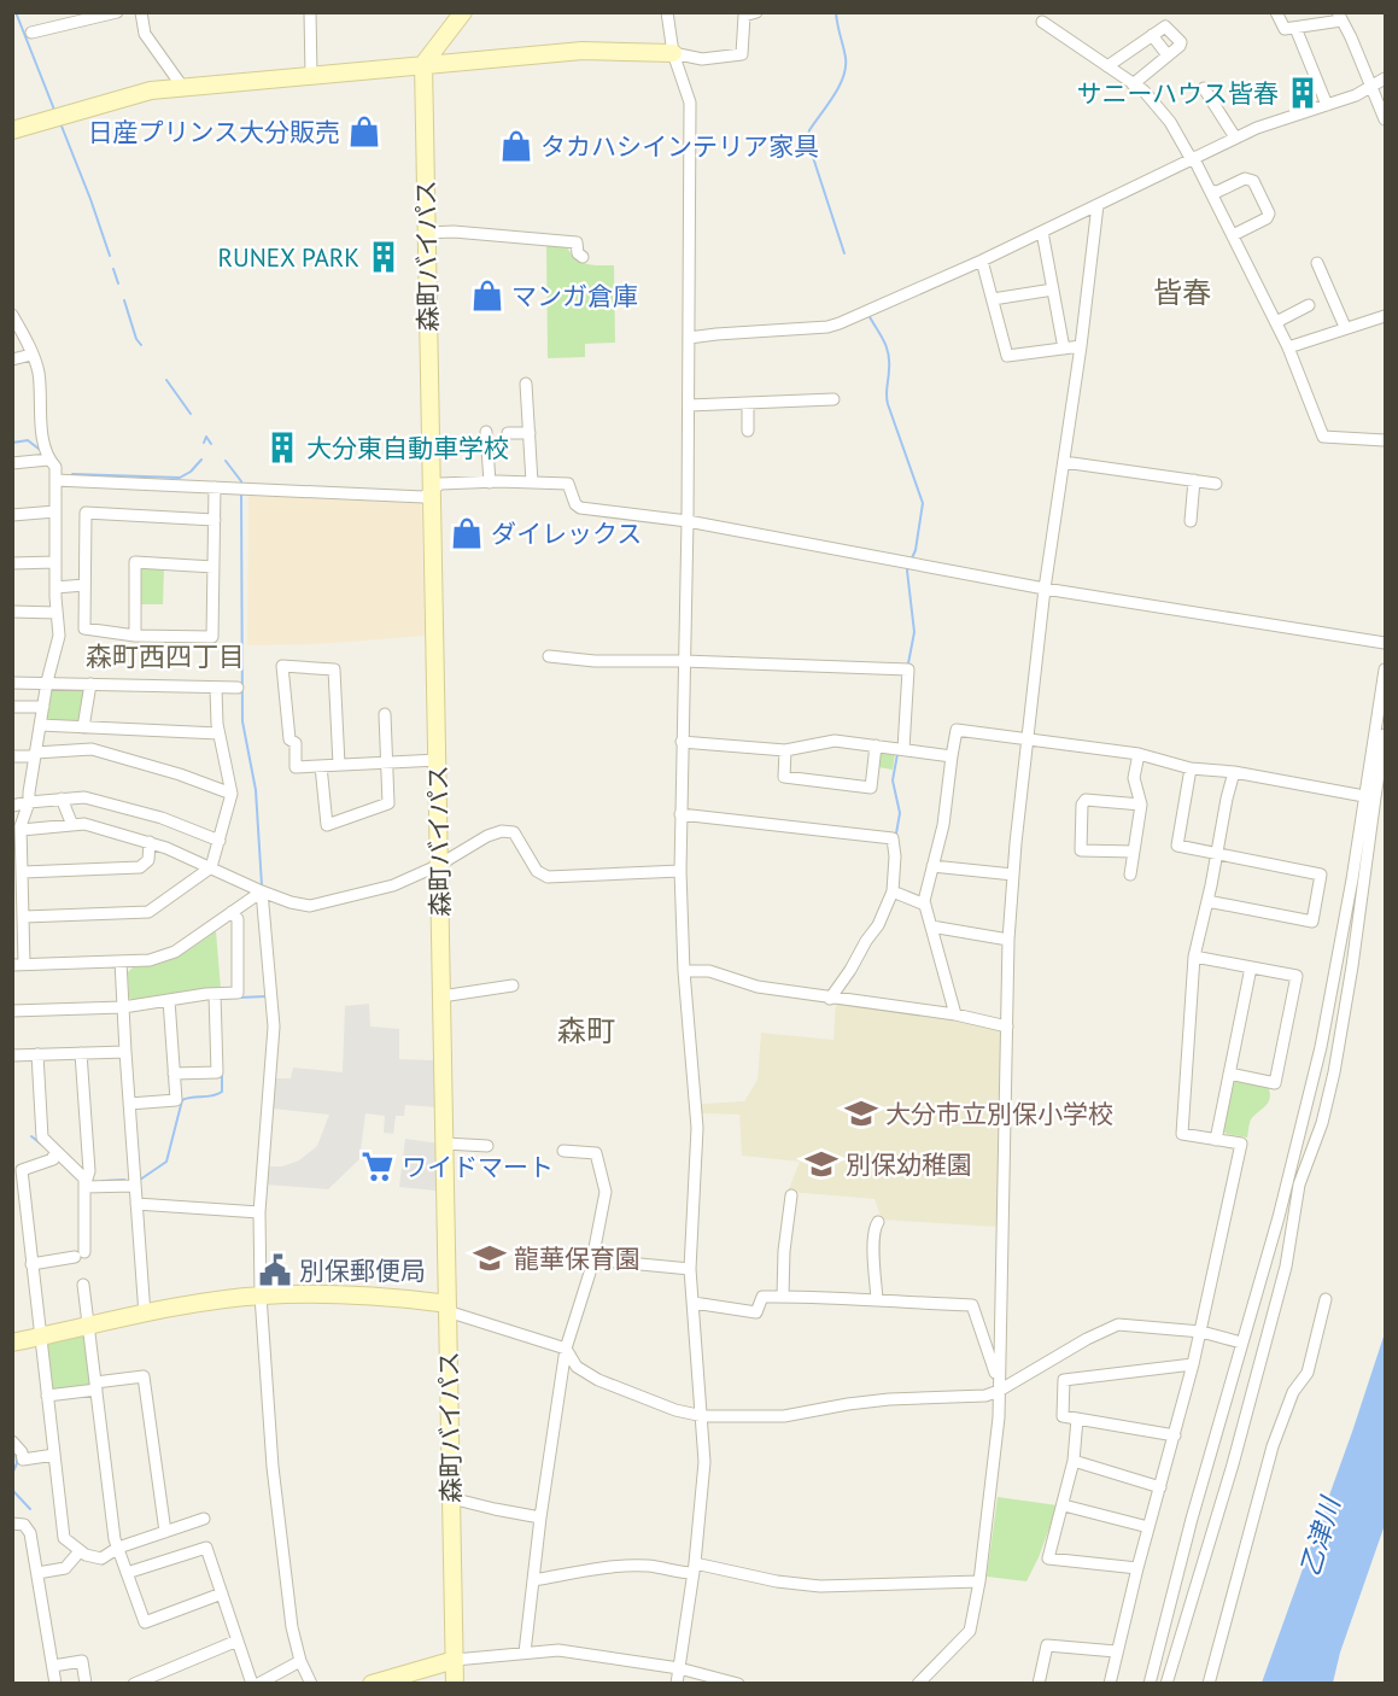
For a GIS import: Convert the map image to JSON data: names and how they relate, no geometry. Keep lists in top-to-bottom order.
{
  "streets": {
    "main road": ["森町バイパス"]
  },
  "districts": ["皆春", "森町西四丁目", "森町"],
  "water": ["乙津川"],
  "places": {
    "building": ["サニーハウス皆春", "RUNEX PARK", "大分東自動車学校"],
    "shop": [
      "日産プリンス大分販売",
      "タカハシインテリア家具",
      "マンガ倉庫",
      "ダイレックス"
    ],
    "school or university": ["大分市立別保小学校", "別保幼稚園", "龍華保育園"],
    "supermarket": ["ワイドマート"],
    "public building": ["別保郵便局"]
  }
}
